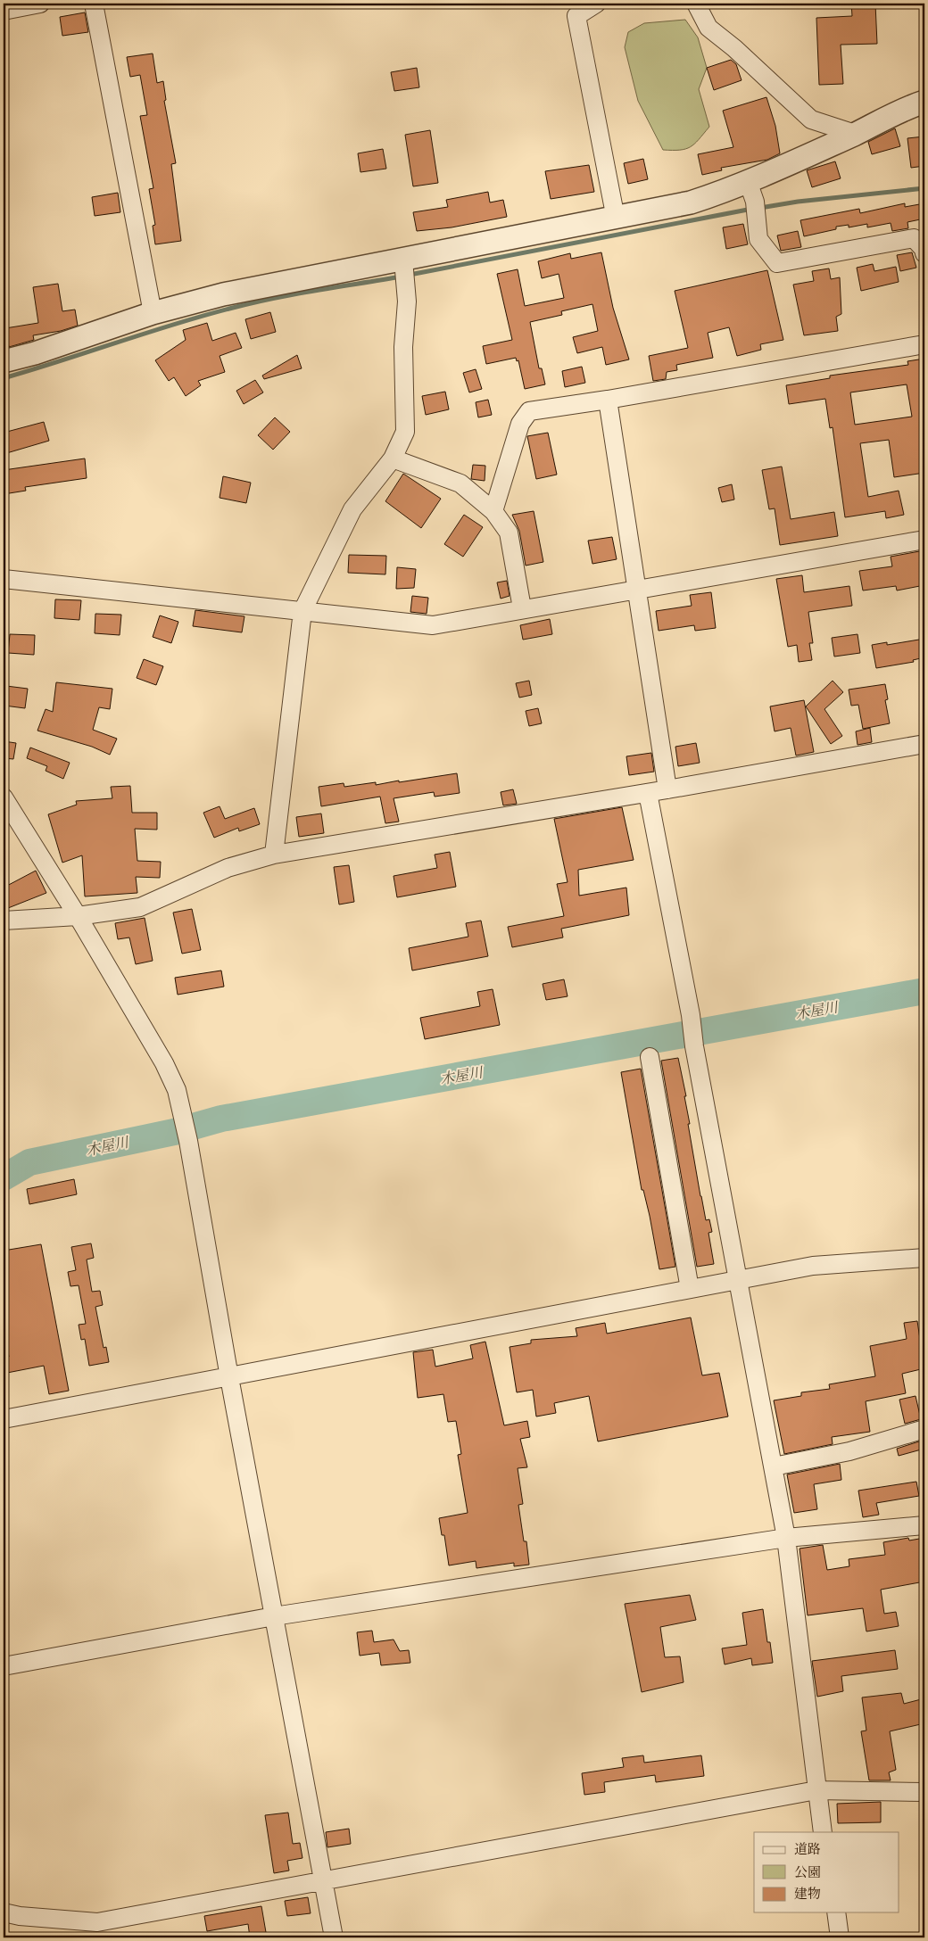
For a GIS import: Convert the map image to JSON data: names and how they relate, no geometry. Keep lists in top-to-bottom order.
{
  "water": ["木屋川"],
  "legend": ["道路", "公園", "建物"]
}
